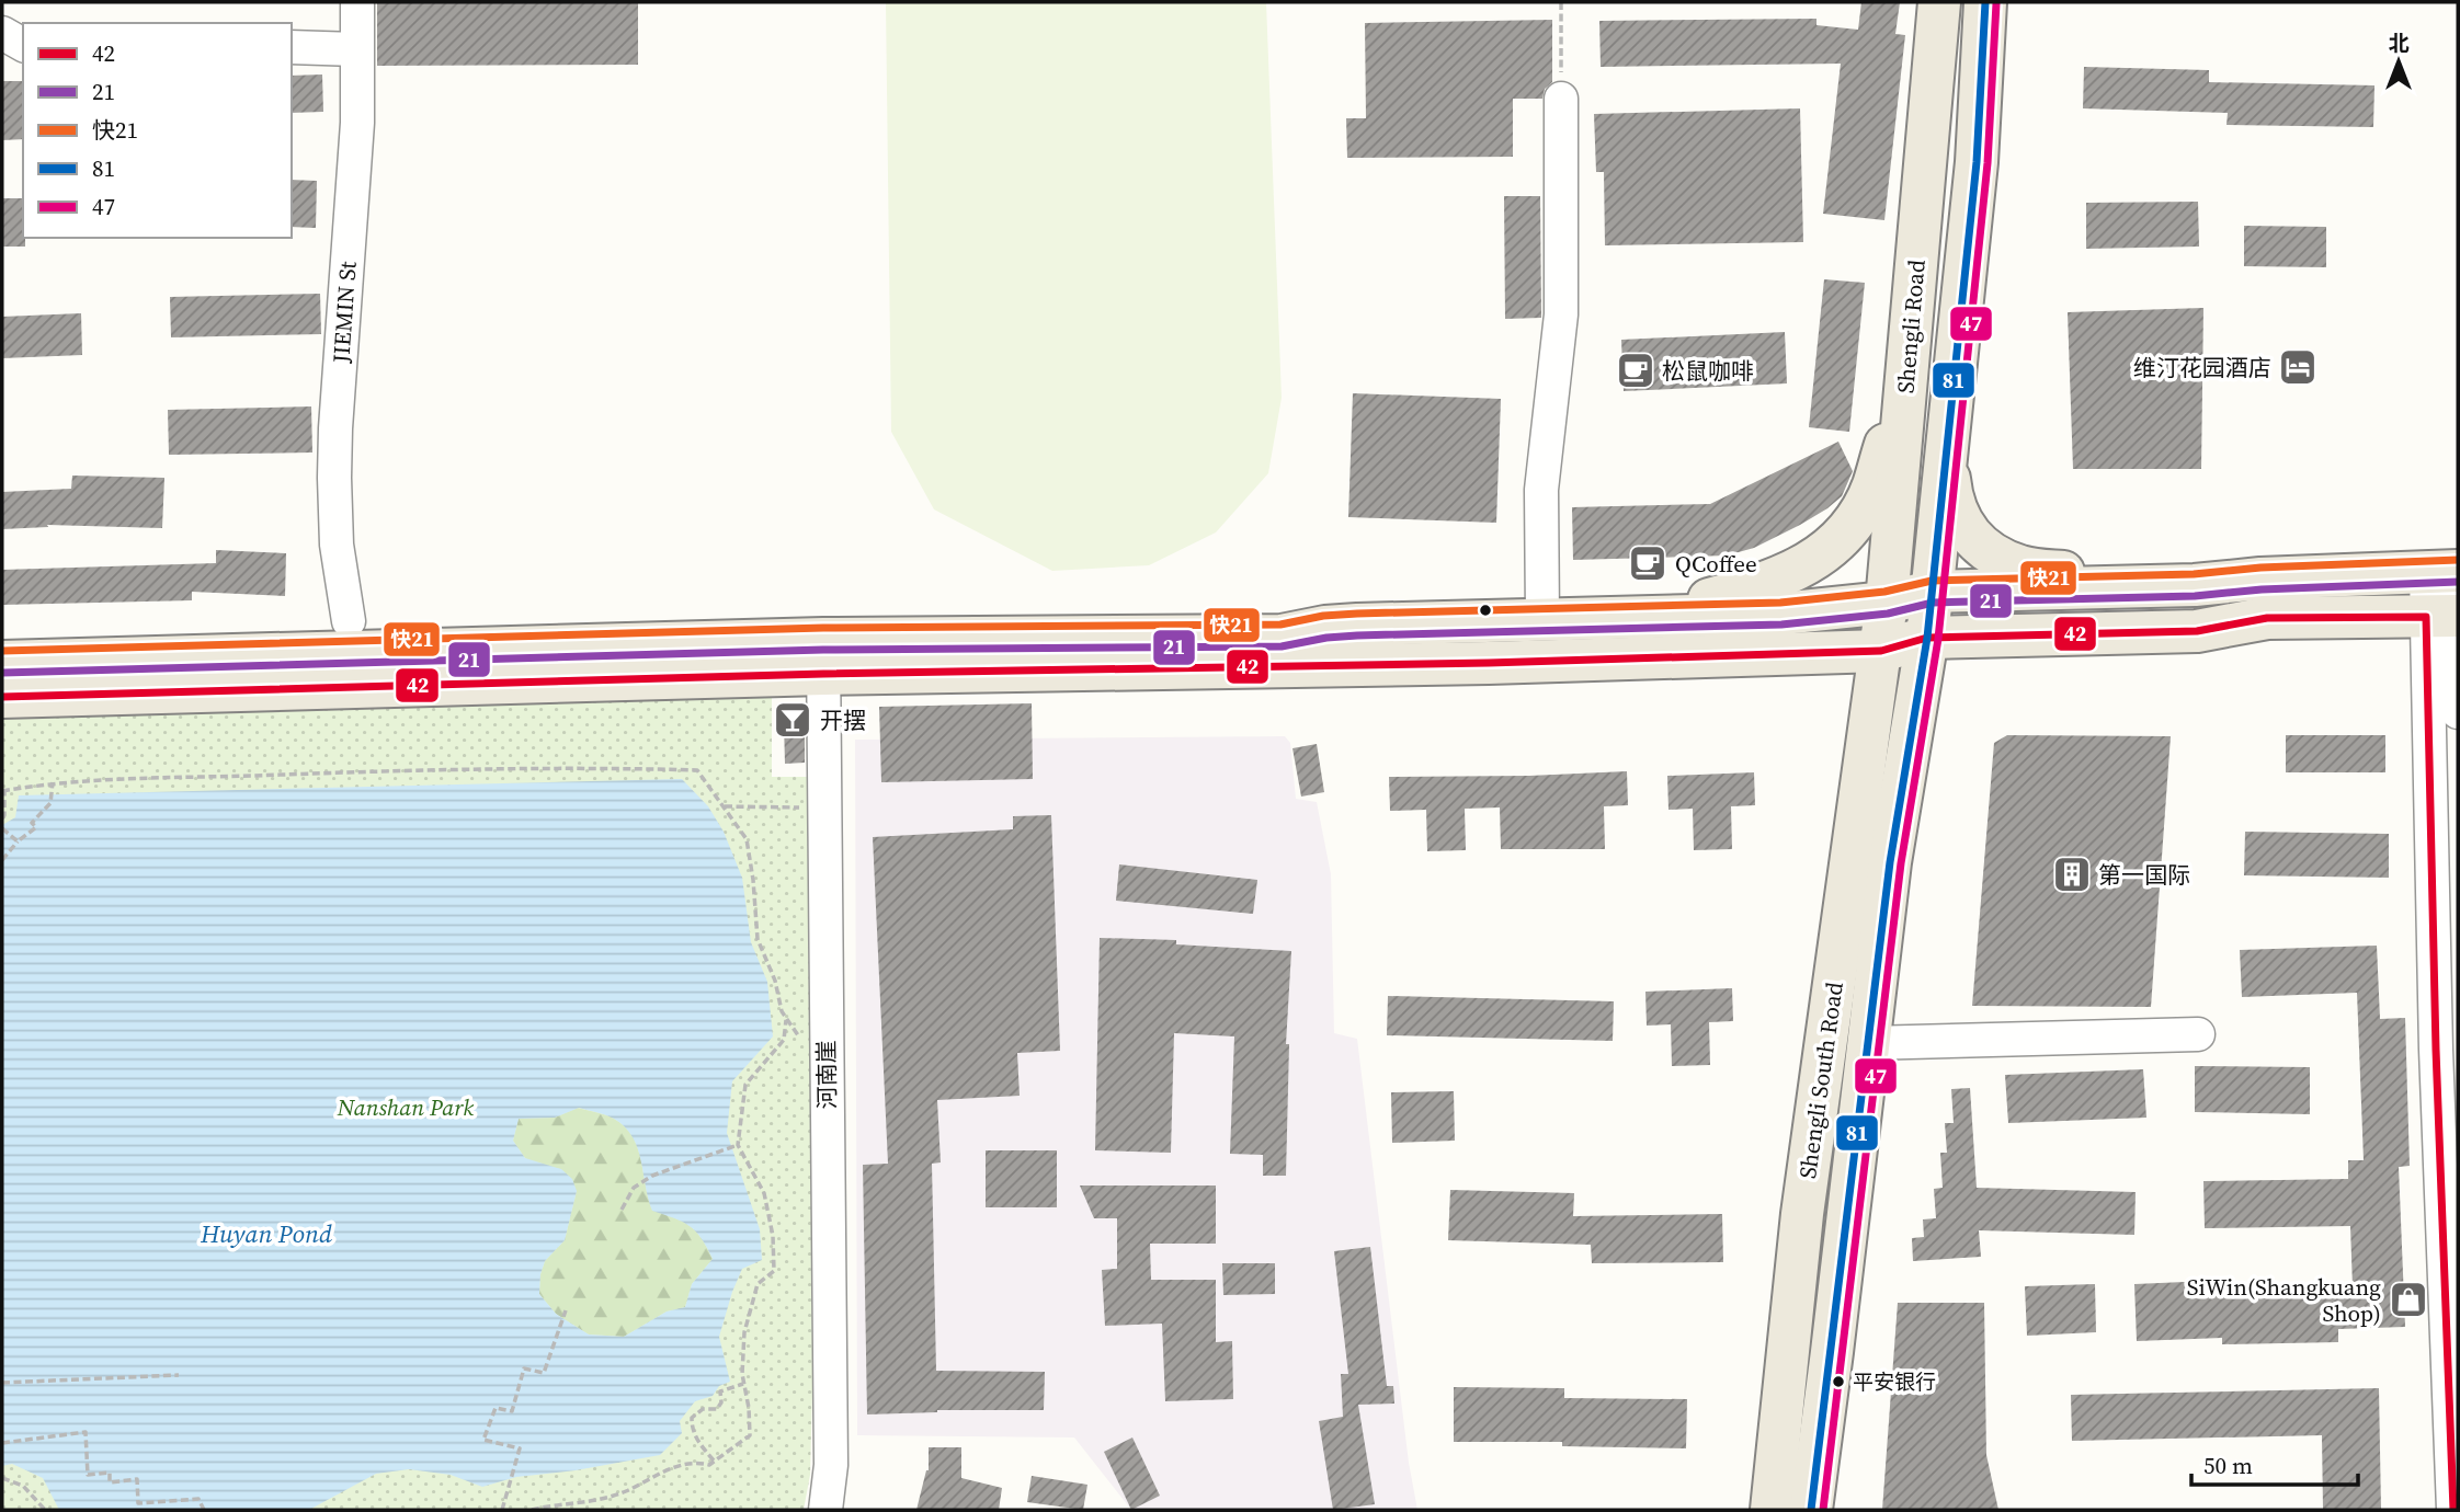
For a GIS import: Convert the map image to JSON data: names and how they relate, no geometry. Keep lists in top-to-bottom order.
{
  "streets": {
    "main road": ["Shengli Road", "Shengli South Road"],
    "street": ["JIEMIN St", "河南崖"]
  },
  "crossings": [
    ["Shengli Road", "Shengli South Road"]
  ],
  "water": ["Huyan Pond"],
  "parks": ["Nanshan Park"],
  "places": {
    "hotel": ["维汀花园酒店"],
    "cafe": ["松鼠咖啡", "QCoffee"],
    "bar": ["开摆"],
    "building": ["第一国际"],
    "shop": ["SiWin(Shangkuang Shop)"],
    "other": ["平安银行"]
  },
  "lines": [
    "transit line 81",
    "transit line 47",
    "transit line 快21",
    "transit line 21",
    "transit line 42"
  ],
  "legend": [
    "42",
    "21",
    "快21",
    "81",
    "47"
  ],
  "scale_bar": "50 m",
  "north": "top"
}
